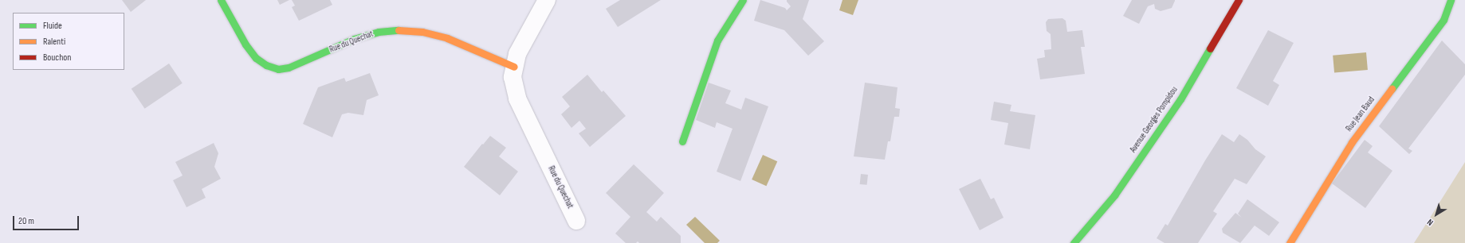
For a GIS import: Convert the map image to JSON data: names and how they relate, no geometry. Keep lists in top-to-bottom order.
{
  "streets": {
    "street": ["Rue du Quechat", "Rue Jean Baud", "Avenue Georges Pompidou"]
  },
  "legend": ["Fluide", "Ralenti", "Bouchon"],
  "scale_bar": "20 m",
  "north": "bottom left"
}
